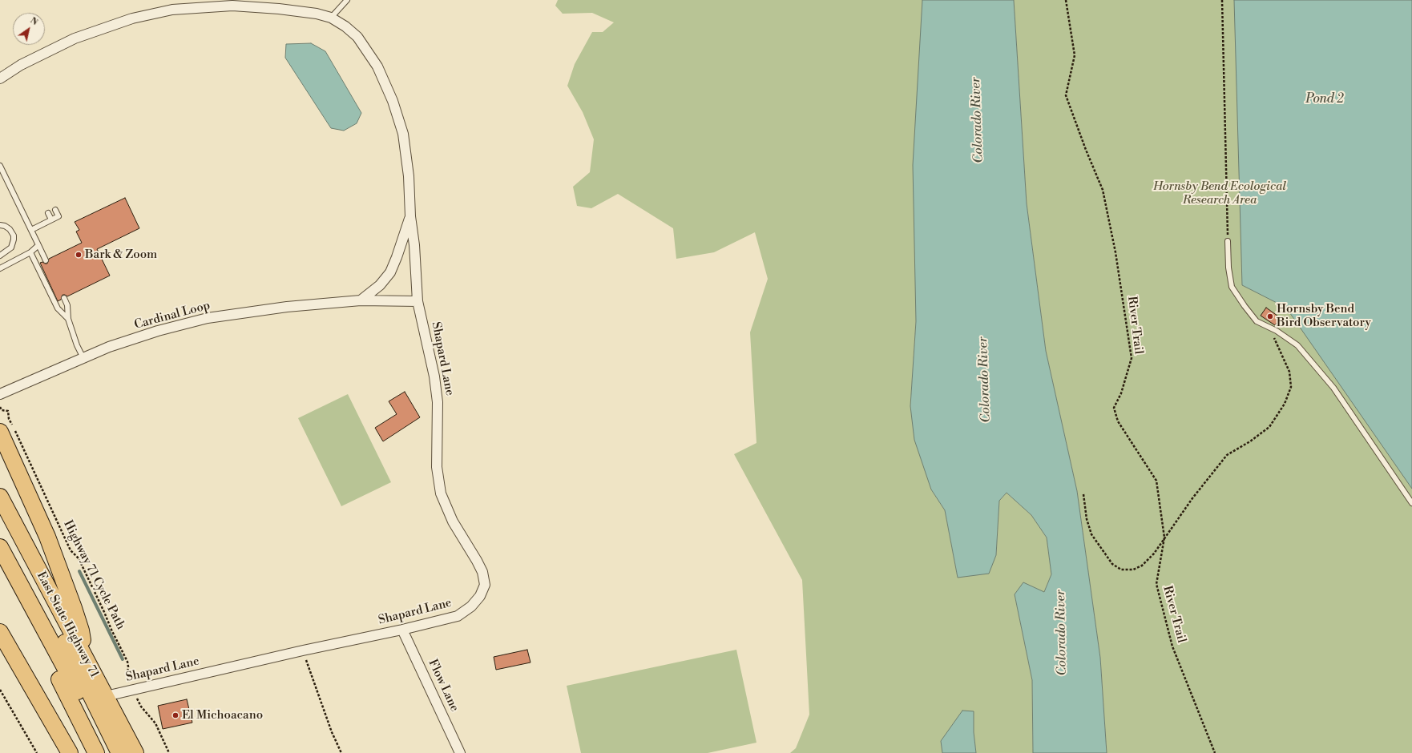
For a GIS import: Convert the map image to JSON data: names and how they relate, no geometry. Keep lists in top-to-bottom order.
{
  "streets": {
    "highway": ["East State Highway 71"],
    "street": ["Cardinal Loop", "Shapard Lane", "Flow Lane"],
    "path": ["River Trail", "Highway 71 Cycle Path"]
  },
  "crossings": [
    ["Cardinal Loop", "Shapard Lane"],
    ["Shapard Lane", "Highway 71 Cycle Path"],
    ["Shapard Lane", "East State Highway 71"],
    ["Shapard Lane", "Flow Lane"]
  ],
  "water": ["Pond 2", "Colorado River"],
  "parks": ["Hornsby Bend Ecological Research Area"],
  "places": ["Bark & Zoom", "Hornsby Bend Bird Observatory", "El Michoacano"],
  "north": "top right"
}
